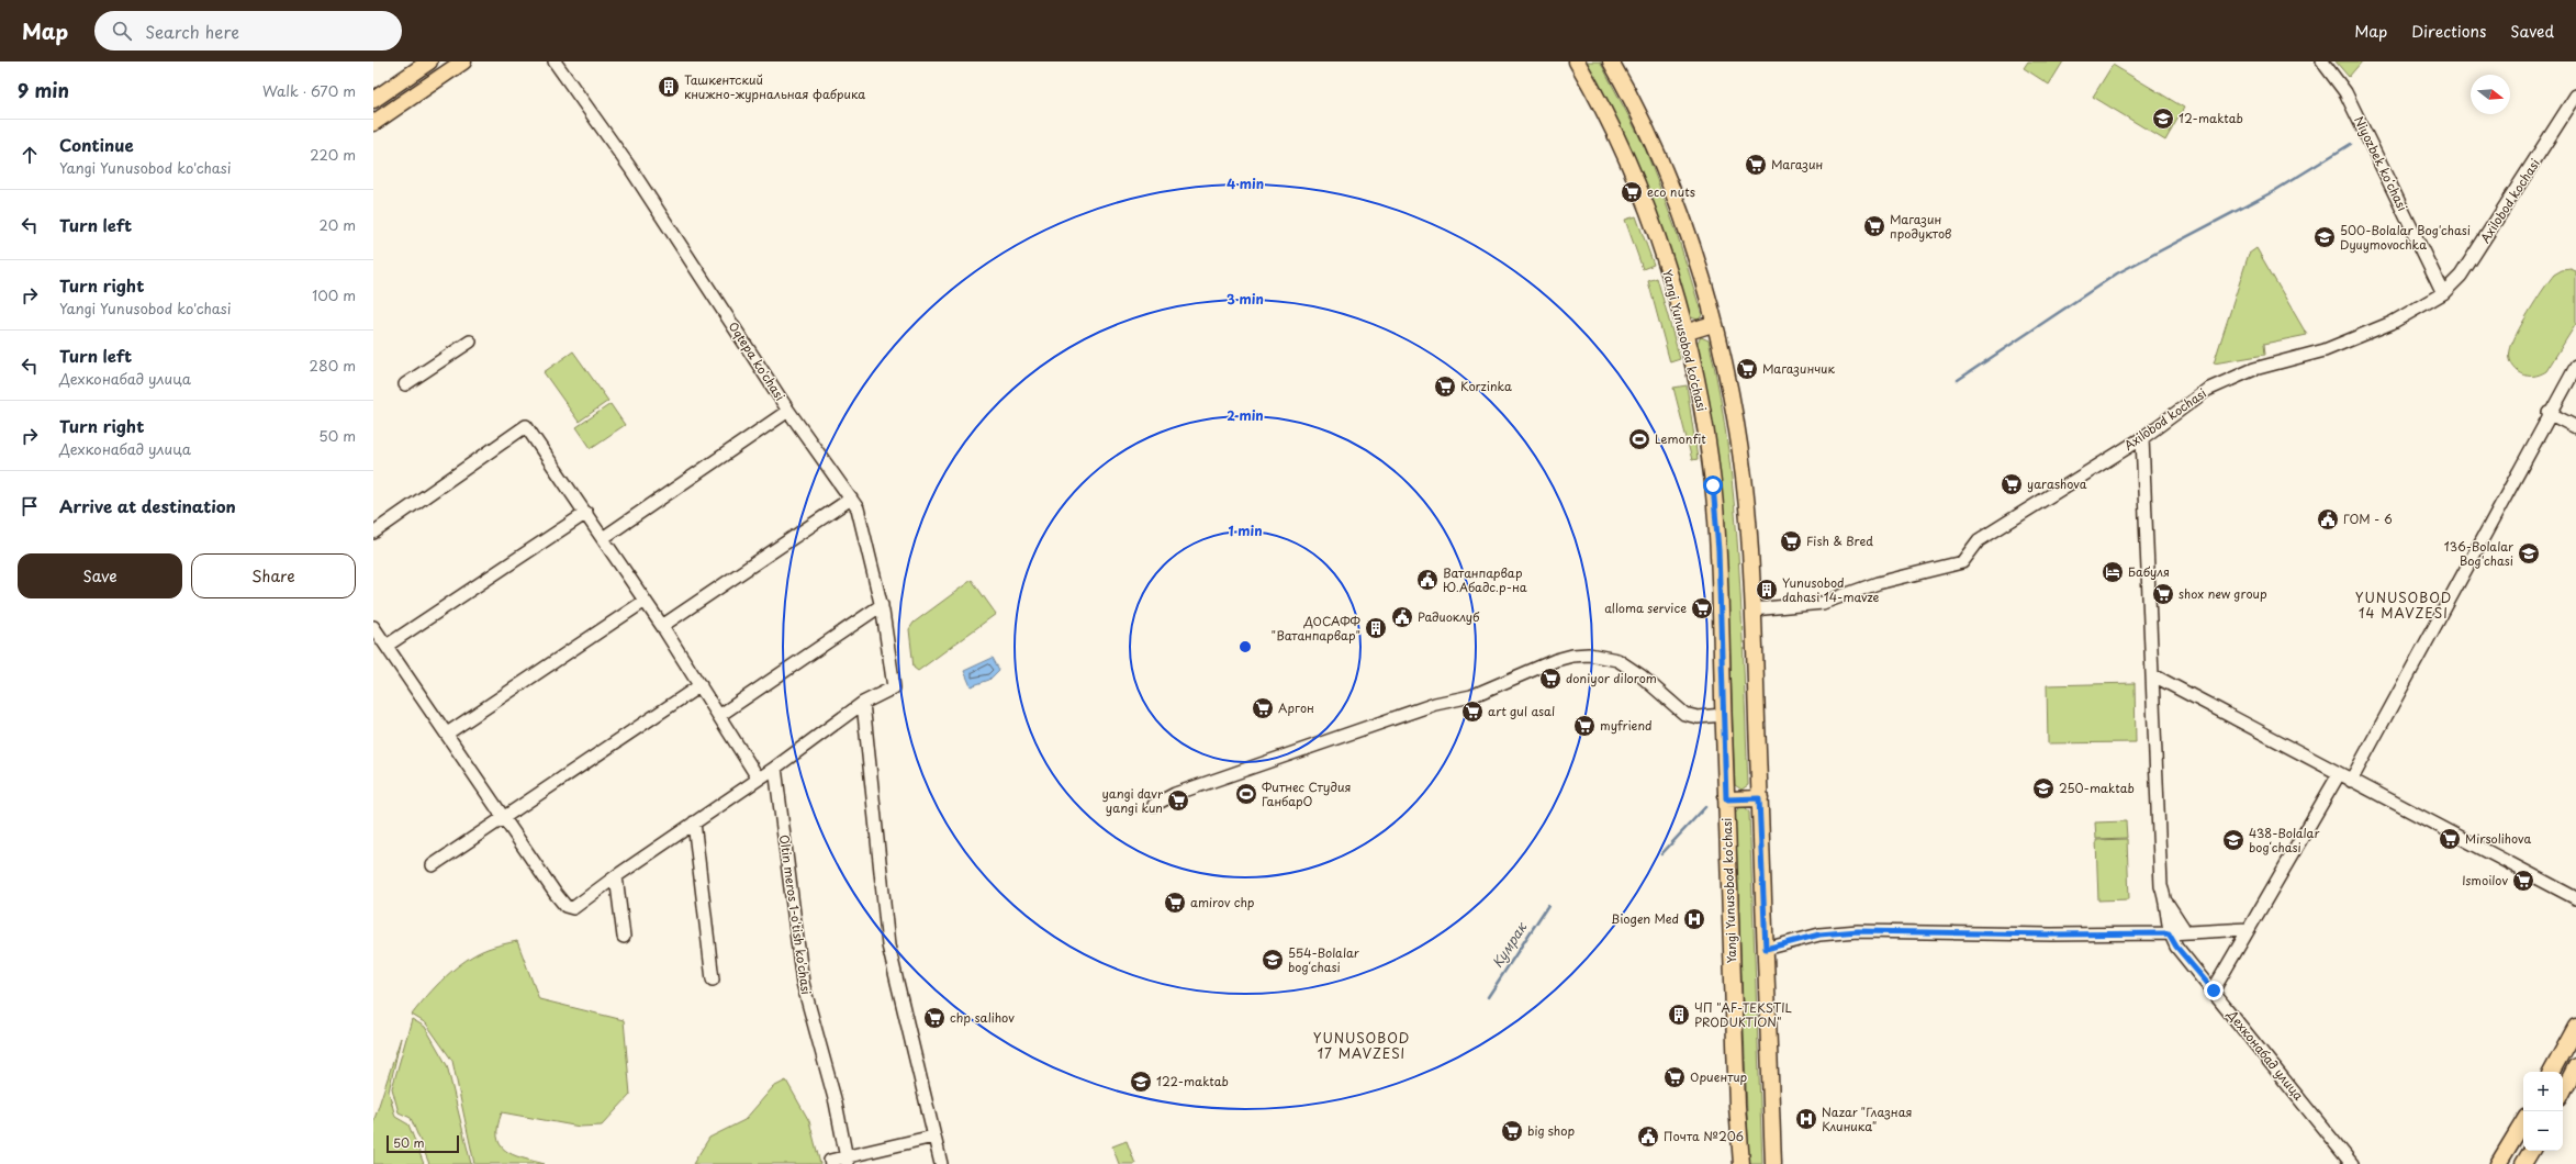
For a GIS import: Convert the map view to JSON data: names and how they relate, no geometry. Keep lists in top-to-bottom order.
{
  "streets": {
    "main road": ["Yangi Yunusobod ko'chasi"],
    "street": [
      "Niyozbek koʻchasi",
      "Axilobod kochasi",
      "Oqtepa ko'chasi",
      "Oltin meros 1-o'tish ko'chasi",
      "Дехконабад улица"
    ]
  },
  "crossings": [
    ["Niyozbek koʻchasi", "Axilobod kochasi"]
  ],
  "districts": ["YUNUSOBOD 14 MAVZESI", "YUNUSOBOD 17 MAVZESI"],
  "water": ["Кумрак"],
  "places": {
    "building": [
      "Ташкентский книжно-журнальная фабрика",
      "Yunusobod dahasi 14-mavze",
      "ДОСАФФ \"Ватанпарвар\"",
      "ЧП \"AF-TEKSTIL PRODUKTION\""
    ],
    "school or university": [
      "12-maktab",
      "500-Bolalar Bog'chasi Dyuymovochka",
      "136-Bolalar Bog'chasi",
      "250-maktab",
      "438-Bolalar bogʻchasi",
      "554-Bolalar bogʻchasi",
      "122-maktab"
    ],
    "supermarket": [
      "Магазин",
      "eco nuts",
      "Магазин продуктов",
      "Магазинчик",
      "Korzinka",
      "yarashova",
      "Fish & Bred",
      "shox new group",
      "alloma service",
      "doniyor dilorom",
      "Аргон",
      "art gul asal",
      "myfriend",
      "yangi davr yangi kun",
      "Mirsolihova",
      "Ismoilov",
      "amirov chp",
      "chp salihov",
      "Ориентир",
      "big shop"
    ],
    "sports": ["Lemonfit", "Фитнес Студия ГанбарО"],
    "public building": [
      "ГОМ - 6",
      "Ватанпарвар Ю.Абадс.р-на",
      "Радиоклуб",
      "Почта №206"
    ],
    "hotel": ["Бабуля"],
    "hospital": ["Biogen Med", "Nazar \"Глазная Клиника\""]
  },
  "scale_bar": "50 m",
  "north": "right",
  "page": {
    "header": "Map",
    "search": "Search here",
    "nav": ["Map", "Directions", "Saved"],
    "heading": ["9 min", "Walk · 670 m"],
    "list": [
      ["Continue", "Yangi Yunusobod ko'chasi", "220 m"],
      ["Turn left", "20 m"],
      ["Turn right", "Yangi Yunusobod ko'chasi", "100 m"],
      ["Turn left", "Дехконабад улица", "280 m"],
      ["Turn right", "Дехконабад улица", "50 m"],
      "Arrive at destination"
    ],
    "buttons": ["Save", "Share"],
    "map_buttons": ["+", "−"],
    "scale": "50 m"
  },
  "rings": [
    "4 min",
    "3 min",
    "2 min",
    "1 min"
  ]
}
